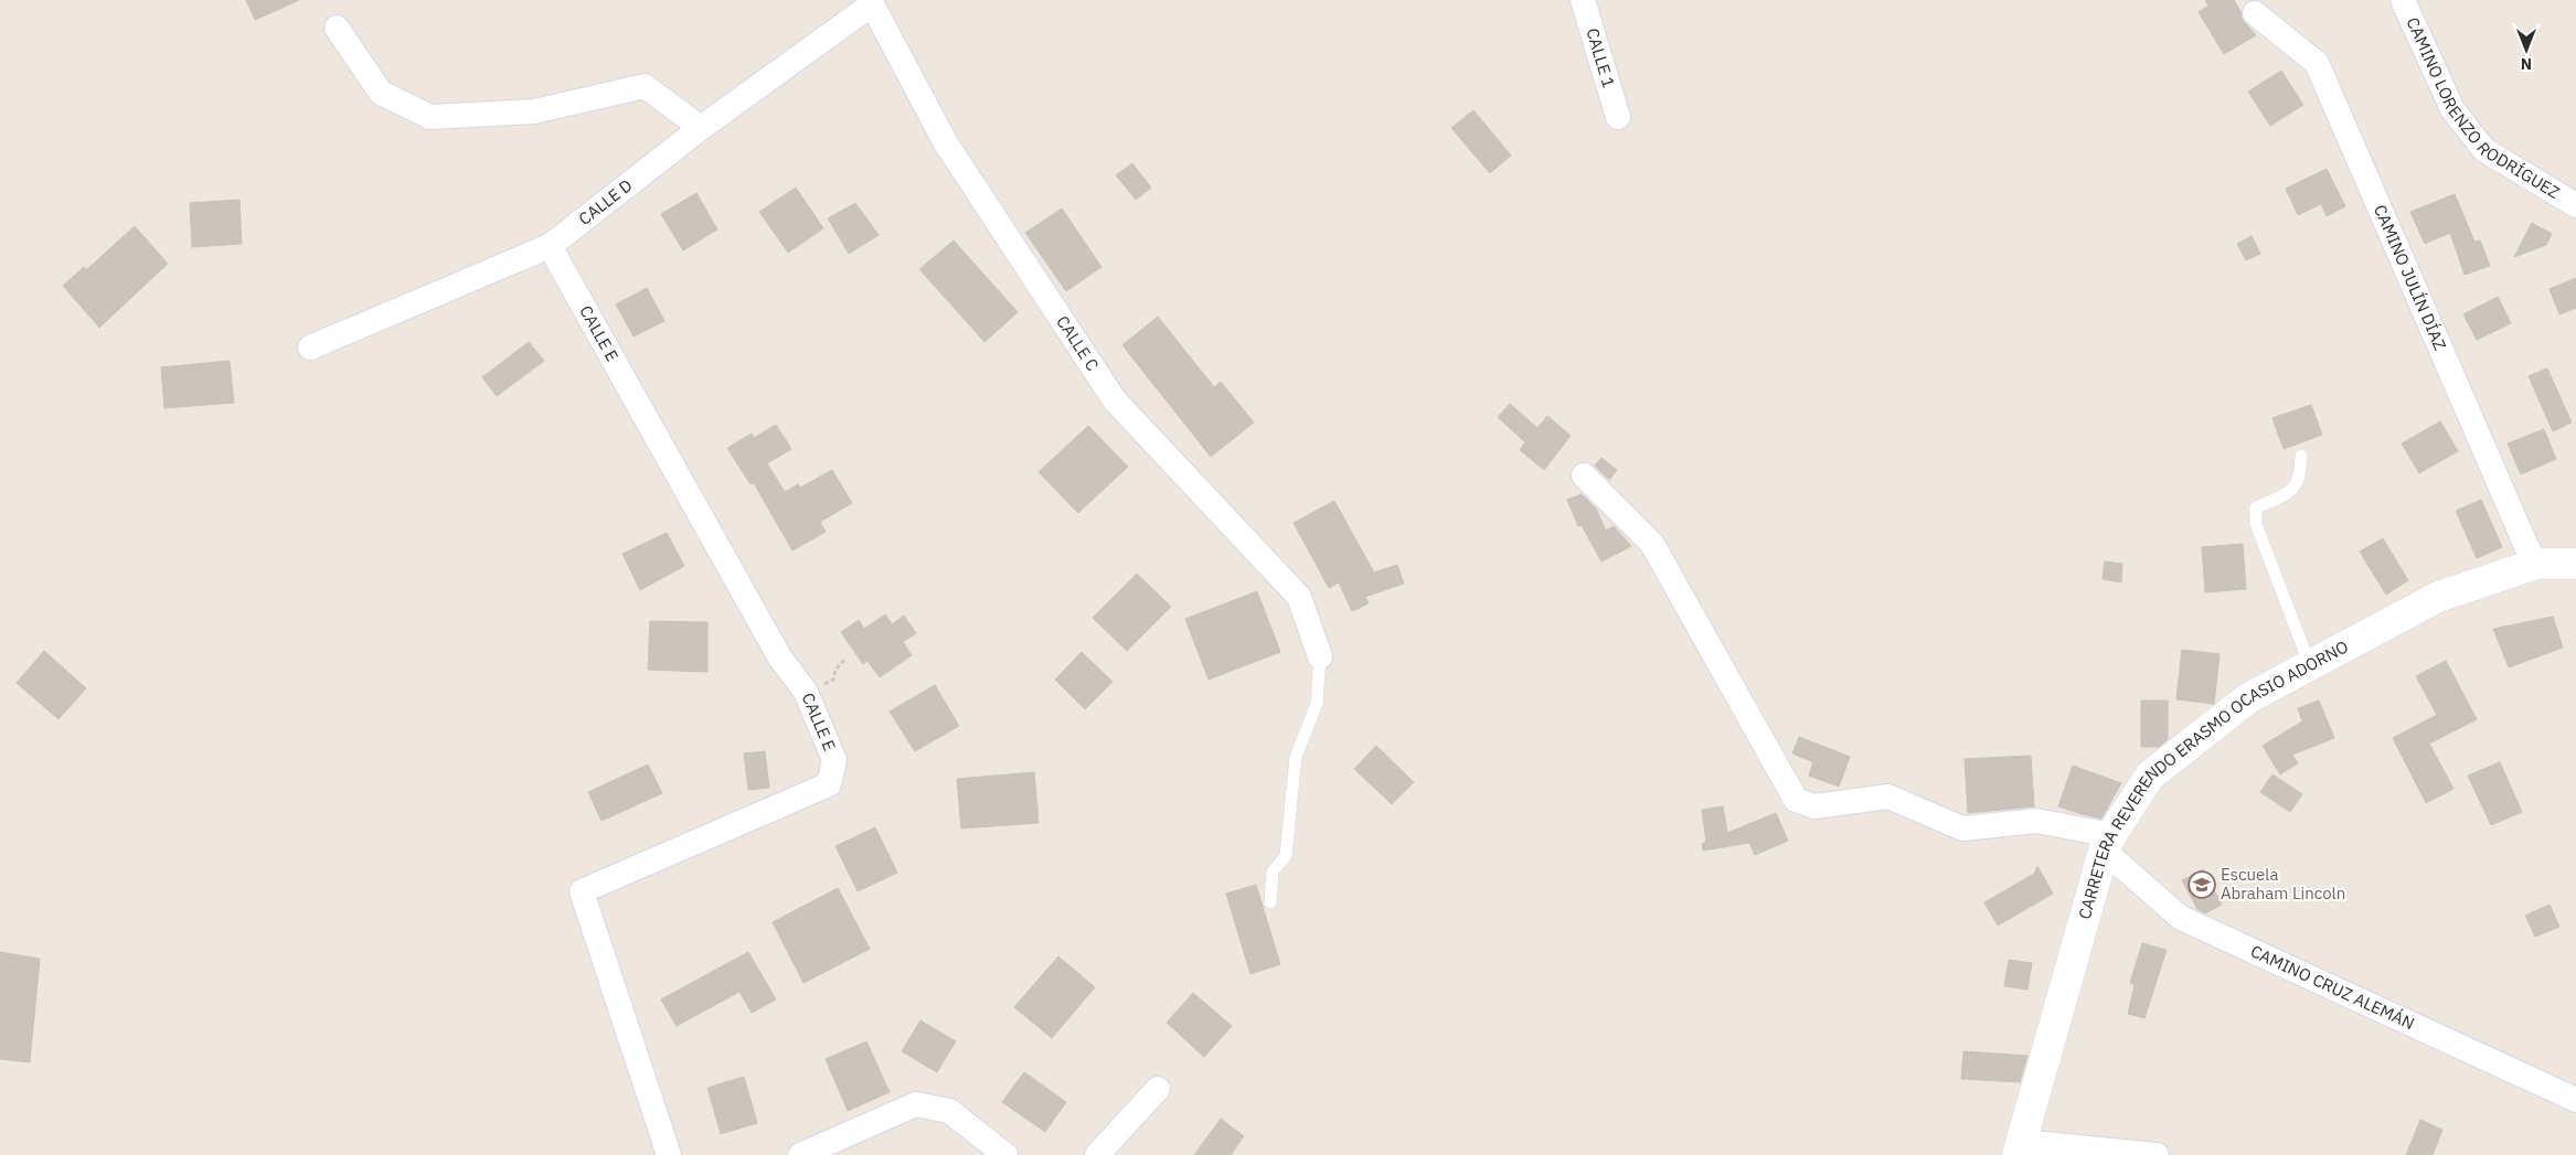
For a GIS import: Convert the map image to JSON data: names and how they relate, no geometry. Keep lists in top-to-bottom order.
{
  "streets": {
    "street": [
      "CALLE 1",
      "CAMINO LORENZO RODRÍGUEZ",
      "CALLE D",
      "CAMINO JULÍN DÍAZ",
      "CALLE E",
      "CALLE C",
      "CARRETERA REVERENDO ERASMO OCASIO ADORNO",
      "CAMINO CRUZ ALEMÁN"
    ]
  },
  "crossings": [
    ["CALLE D", "CALLE E"],
    ["CALLE D", "CALLE C"],
    ["CAMINO JULÍN DÍAZ", "CARRETERA REVERENDO ERASMO OCASIO ADORNO"],
    ["CARRETERA REVERENDO ERASMO OCASIO ADORNO", "CAMINO CRUZ ALEMÁN"]
  ],
  "places": {
    "school or university": ["Escuela Abraham Lincoln"]
  },
  "north": "bottom"
}
